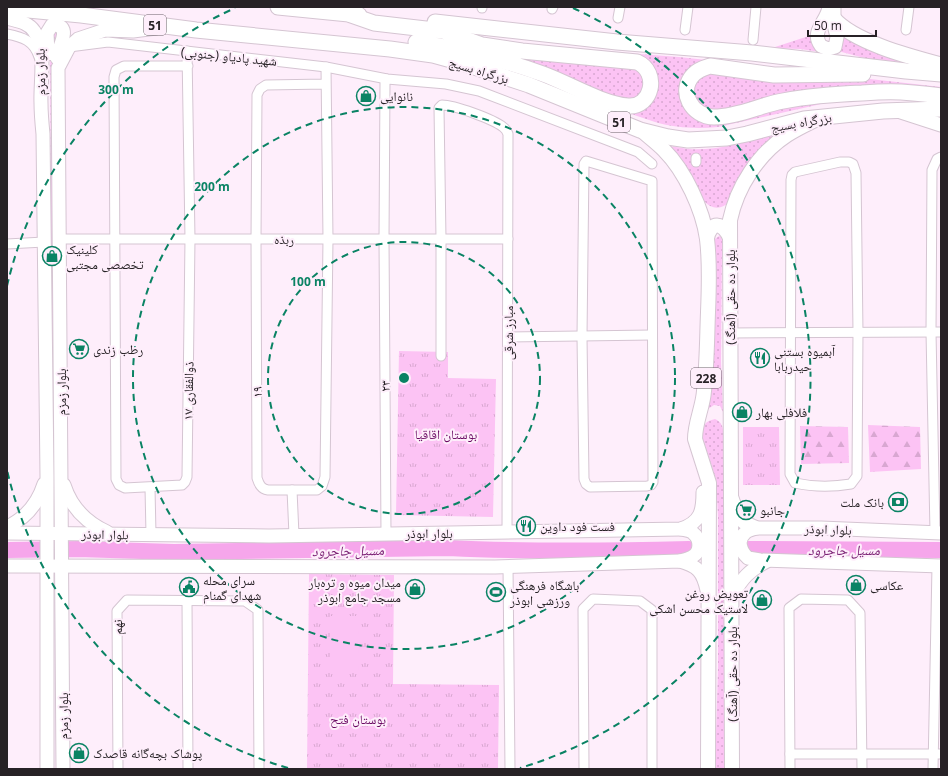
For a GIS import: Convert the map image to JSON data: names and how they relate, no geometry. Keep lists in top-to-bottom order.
{
  "streets": {
    "highway": ["51", "بزرگراه بسیج"],
    "main road": [
      "بلوار زمزم",
      "بلوار ده حقی (آهنگ)",
      "228",
      "بلوار ابوذر"
    ],
    "street": [
      "شهید پادیاو (جنوبی)",
      "ربذه",
      "مبارز شرقی",
      "۲۳",
      "ذوالفقاری ۱۷",
      "۱۹",
      "نهم"
    ]
  },
  "crossings": [
    ["شهید پادیاو (جنوبی)", "بلوار زمزم"],
    ["شهید پادیاو (جنوبی)", "۲۳"],
    ["بزرگراه بسیج", "بلوار زمزم"],
    ["بزرگراه بسیج", "بلوار ده حقی (آهنگ)"],
    ["بلوار زمزم", "ربذه"],
    ["بلوار زمزم", "بلوار ابوذر"],
    ["ربذه", "مبارز شرقی"],
    ["ربذه", "۲۳"],
    ["ربذه", "ذوالفقاری ۱۷"],
    ["ربذه", "۱۹"],
    ["بلوار ده حقی (آهنگ)", "بلوار ابوذر"],
    ["مبارز شرقی", "بلوار ابوذر"],
    ["۲۳", "بلوار ابوذر"]
  ],
  "water": ["مسیل جاجرود"],
  "parks": ["بوستان اقاقیا", "بوستان فتح"],
  "places": {
    "shop": [
      "نانوایی",
      "کلینیک تخصصی مجتبی",
      "فلافلی بهار",
      "عکاسى",
      "میدان میوه و تره‌بار مسجد جامع ابوذر",
      "تعویض روغن لاستیک محسن اشکی",
      "پوشاک بچه‌گانه قاصدک"
    ],
    "supermarket": ["رطب زندی", "جانبو"],
    "restaurant": ["آبمیوه بستنی حیدربابا", "فست فود داوین"],
    "bank": ["بانک ملت"],
    "public building": ["سرای محله شهدای گمنام"],
    "sports": ["باشگاه فرهنگی ورزشی ابوذر"]
  },
  "scale_bar": "50 m",
  "rings": ["300 m", "200 m", "100 m"]
}
